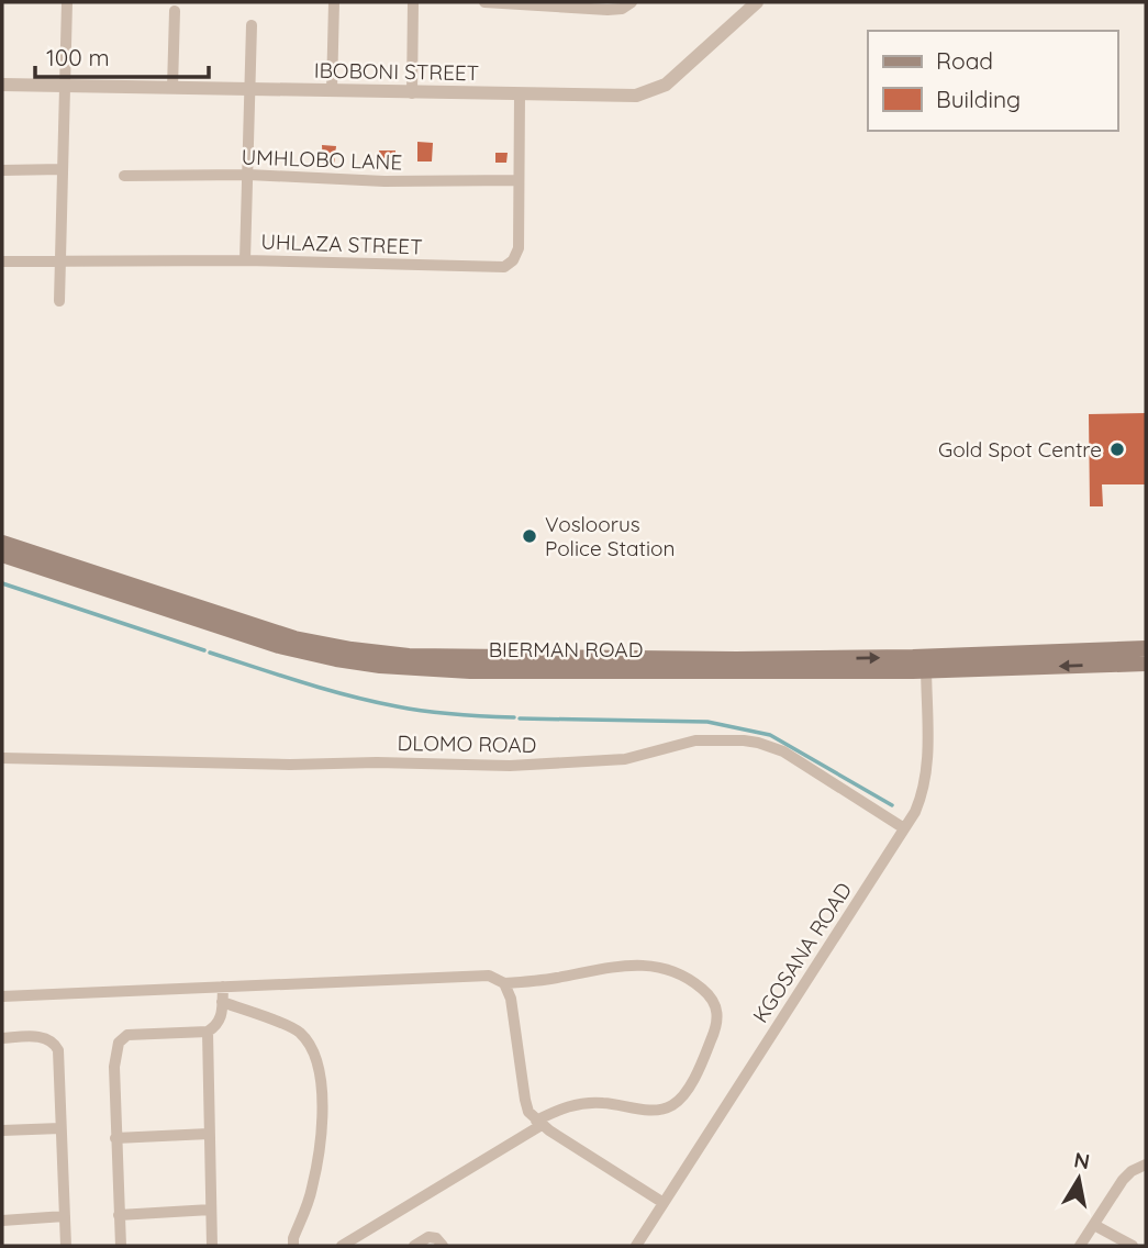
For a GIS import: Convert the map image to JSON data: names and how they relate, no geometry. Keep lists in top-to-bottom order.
{
  "streets": {
    "main road": ["BIERMAN ROAD"],
    "street": [
      "IBOBONI STREET",
      "UMHLOBO LANE",
      "UHLAZA STREET",
      "DLOMO ROAD",
      "KGOSANA ROAD"
    ]
  },
  "crossings": [
    ["IBOBONI STREET", "UHLAZA STREET"],
    ["UMHLOBO LANE", "UHLAZA STREET"],
    ["BIERMAN ROAD", "KGOSANA ROAD"],
    ["DLOMO ROAD", "KGOSANA ROAD"]
  ],
  "places": ["Gold Spot Centre", "Vosloorus Police Station"],
  "legend": ["Road", "Building"],
  "scale_bar": "100 m",
  "north": "top"
}
